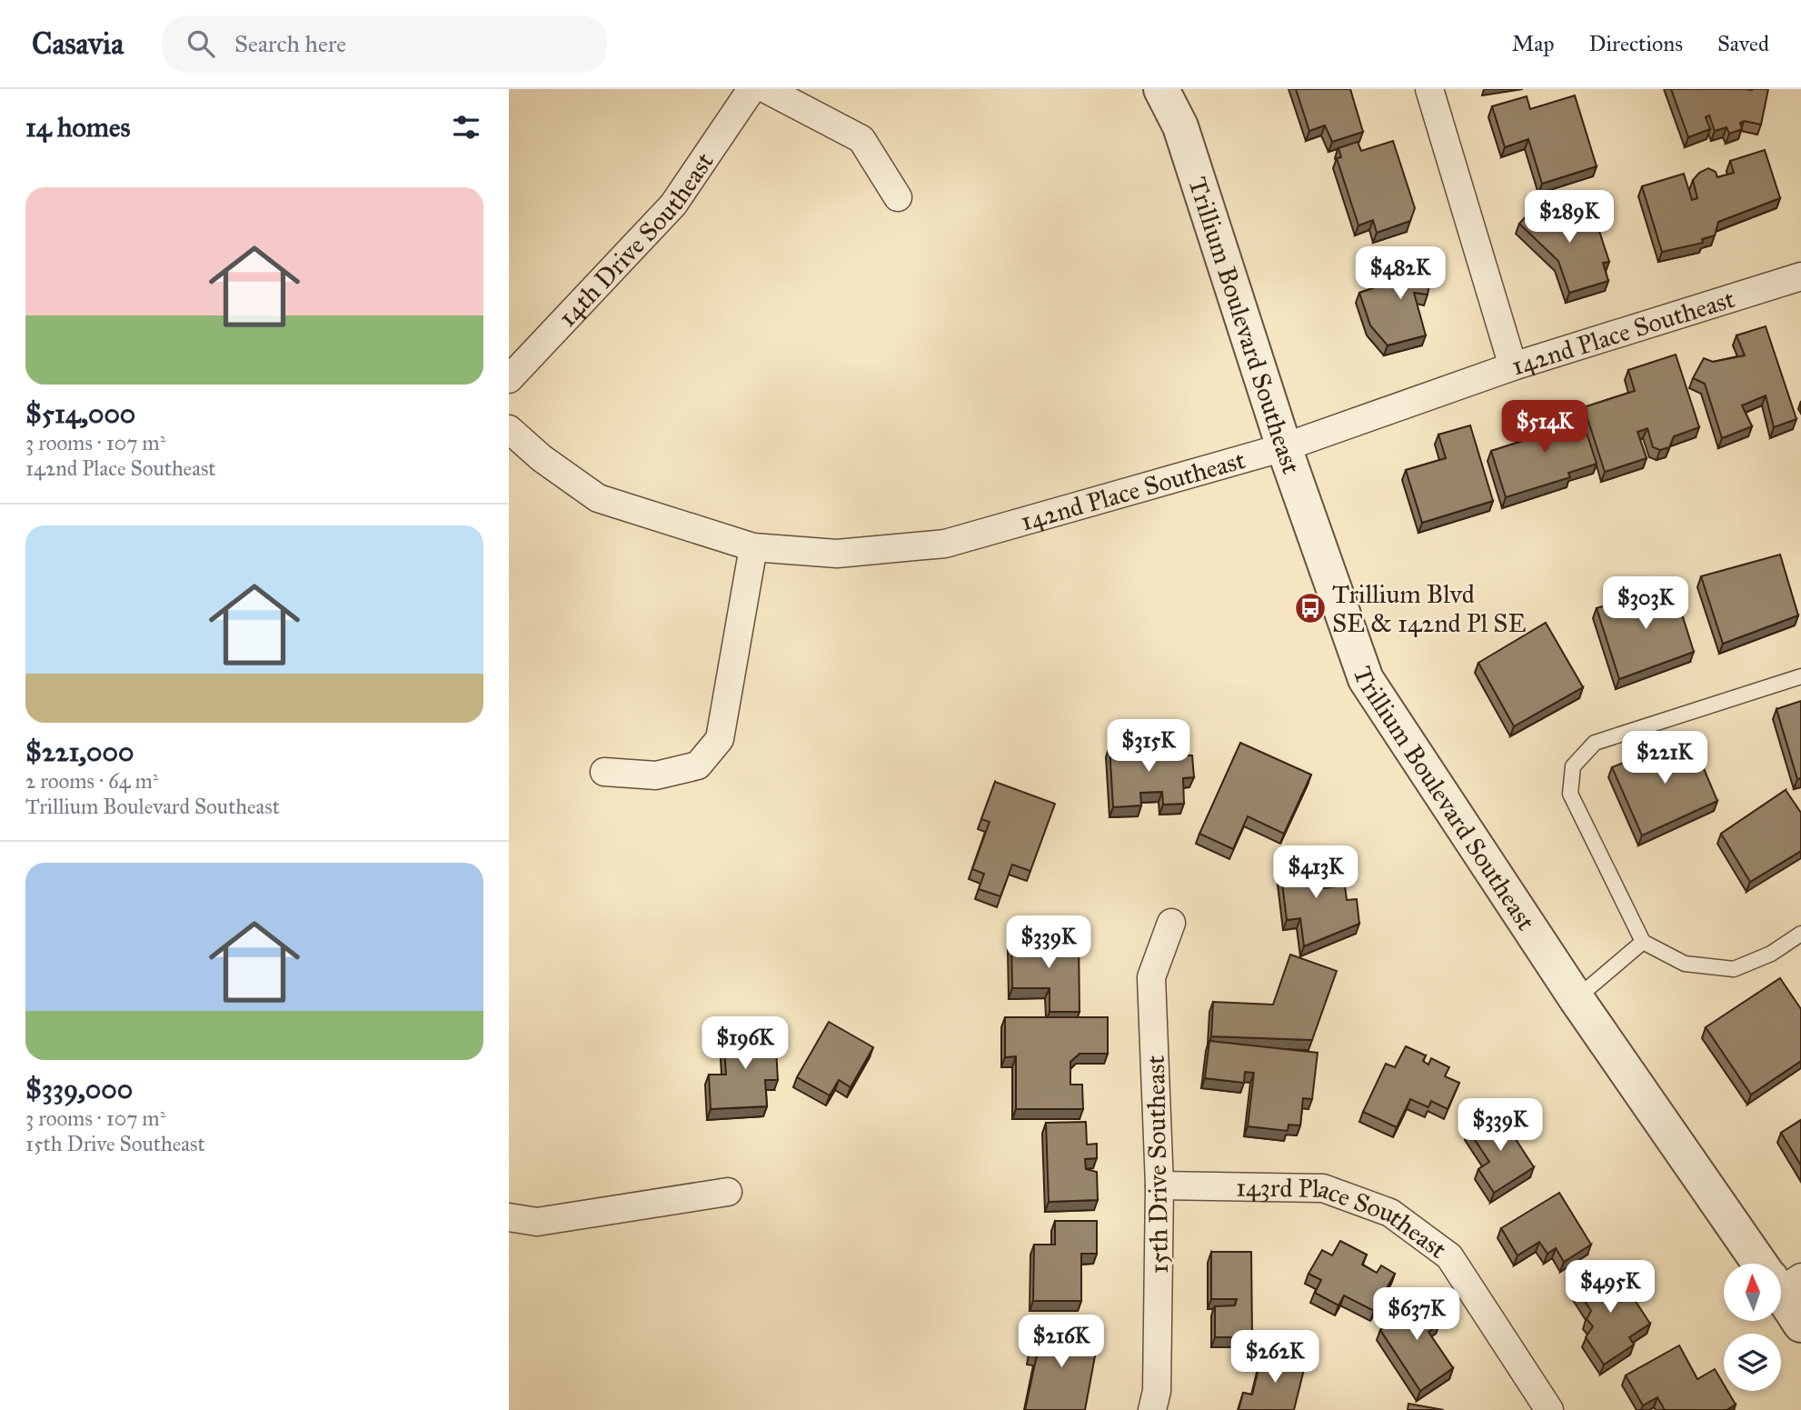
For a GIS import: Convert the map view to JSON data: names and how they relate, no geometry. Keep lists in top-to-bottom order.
{
  "streets": {
    "street": [
      "14th Drive Southeast",
      "Trillium Boulevard Southeast",
      "142nd Place Southeast",
      "15th Drive Southeast",
      "143rd Place Southeast"
    ]
  },
  "crossings": [
    ["Trillium Boulevard Southeast", "142nd Place Southeast"],
    ["15th Drive Southeast", "143rd Place Southeast"]
  ],
  "places": {
    "bus stop": ["Trillium Blvd SE & 142nd Pl SE"]
  },
  "north": "top",
  "page": {
    "header": "Casavia",
    "search": "Search here",
    "nav": ["Map", "Directions", "Saved"],
    "heading": "14 homes",
    "list": [
      {
        "name": "$514,000",
        "note": "3 rooms · 107 m² · 142nd Place Southeast"
      },
      {
        "name": "$221,000",
        "note": "2 rooms · 64 m² · Trillium Boulevard Southeast"
      },
      {
        "name": "$339,000",
        "note": "3 rooms · 107 m² · 15th Drive Southeast"
      }
    ],
    "price": [
      "$289K",
      "$482K",
      "$514K",
      "$303K",
      "$315K",
      "$221K",
      "$413K",
      "$339K",
      "$196K",
      "$339K",
      "$495K",
      "$637K",
      "$216K",
      "$262K"
    ]
  }
}
